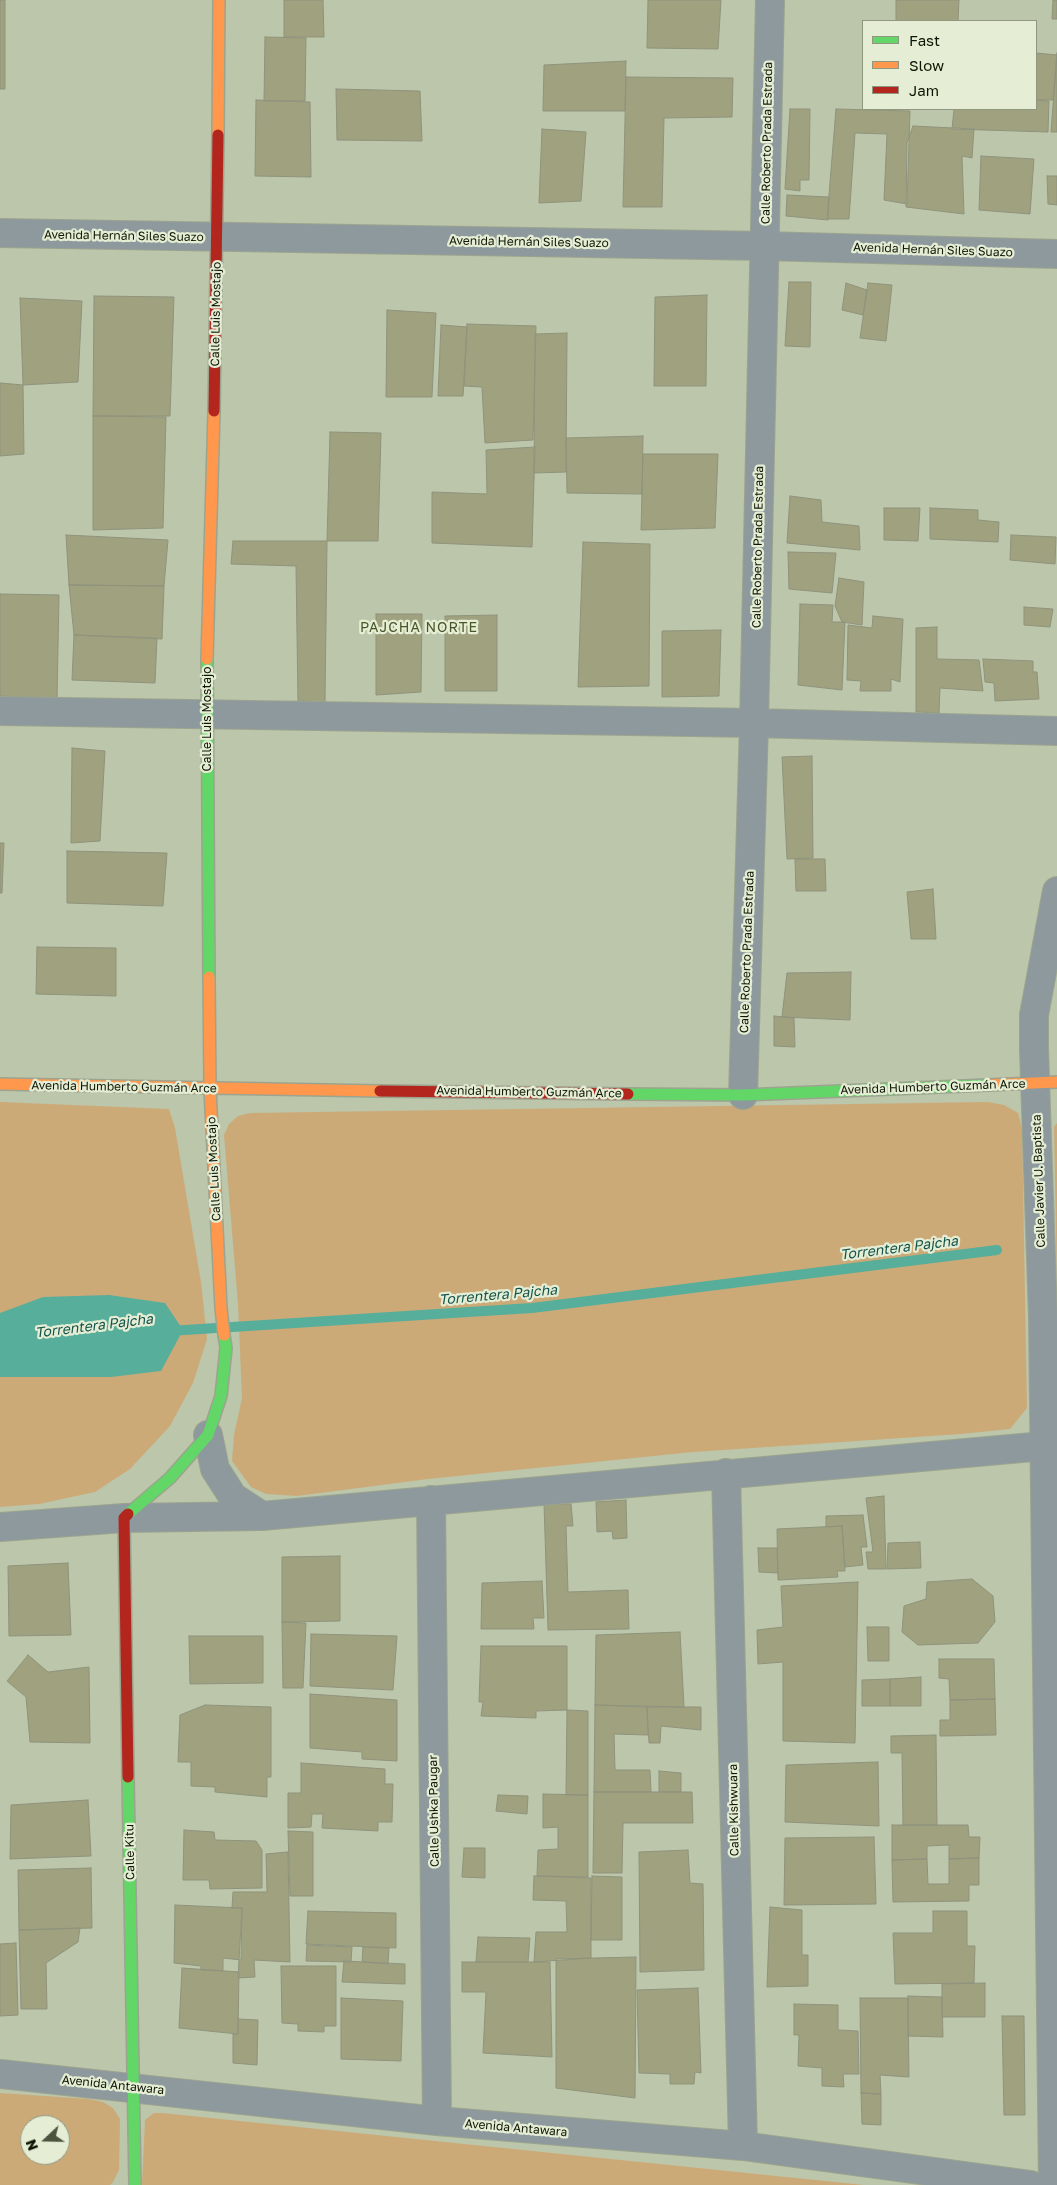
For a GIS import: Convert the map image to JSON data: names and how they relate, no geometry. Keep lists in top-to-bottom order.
{
  "streets": {
    "street": [
      "Calle Roberto Prada Estrada",
      "Avenida Hernán Siles Suazo",
      "Calle Luis Mostajo",
      "Avenida Humberto Guzmán Arce",
      "Calle Javier U. Baptista",
      "Calle Kishwuara",
      "Calle Ushka Paugar",
      "Calle Kitu",
      "Avenida Antawara"
    ]
  },
  "crossings": [
    ["Calle Roberto Prada Estrada", "Avenida Hernán Siles Suazo"],
    ["Calle Roberto Prada Estrada", "Avenida Humberto Guzmán Arce"],
    ["Avenida Hernán Siles Suazo", "Calle Luis Mostajo"],
    ["Calle Luis Mostajo", "Avenida Humberto Guzmán Arce"],
    ["Calle Luis Mostajo", "Calle Kitu"],
    ["Avenida Humberto Guzmán Arce", "Calle Javier U. Baptista"],
    ["Calle Kishwuara", "Avenida Antawara"],
    ["Calle Ushka Paugar", "Avenida Antawara"],
    ["Calle Kitu", "Avenida Antawara"]
  ],
  "districts": ["PAJCHA NORTE"],
  "water": ["Torrentera Pajcha"],
  "legend": ["Fast", "Slow", "Jam"],
  "north": "left"
}
